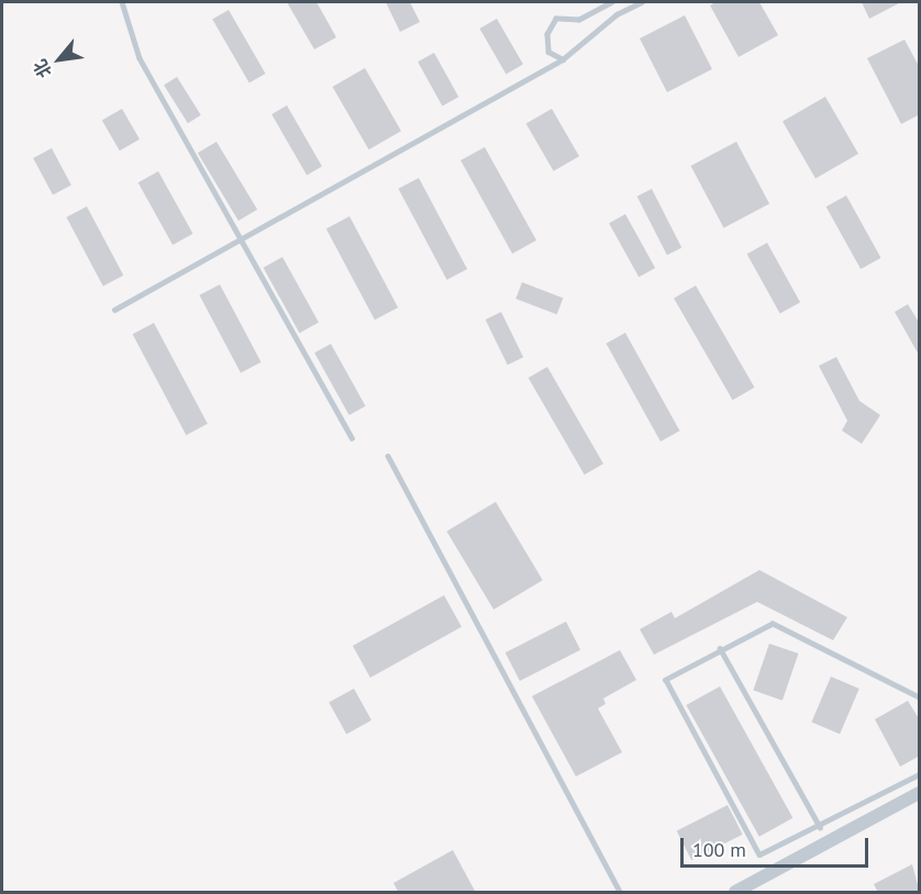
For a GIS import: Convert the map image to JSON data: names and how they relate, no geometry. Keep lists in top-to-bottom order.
{
  "scale_bar": "100 m",
  "north": "bottom left"
}
